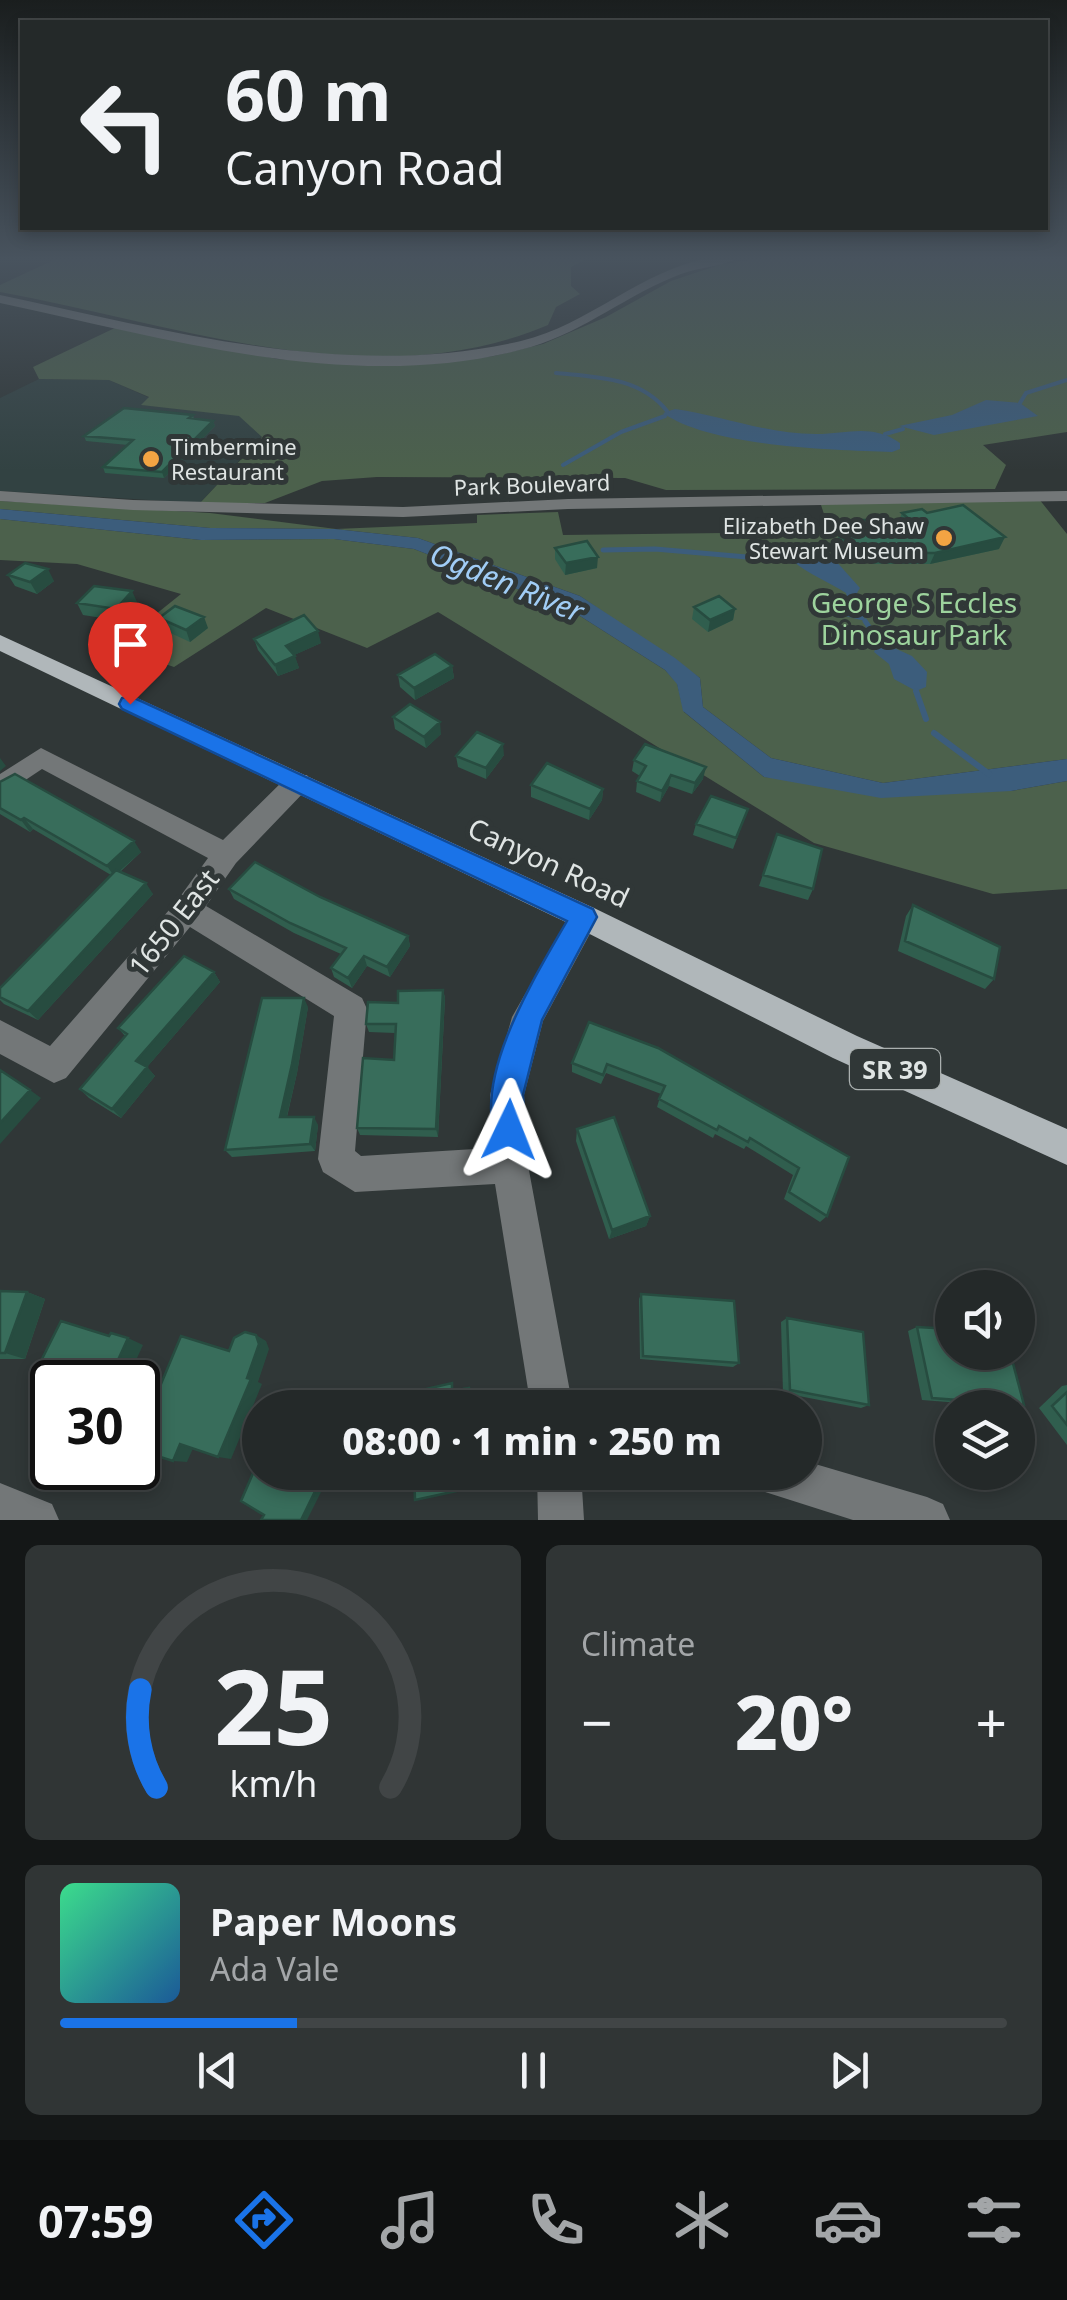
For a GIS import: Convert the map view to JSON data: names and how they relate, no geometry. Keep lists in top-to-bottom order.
{
  "streets": {
    "main road": ["Canyon Road", "SR 39"],
    "street": ["Park Boulevard", "1650 East"]
  },
  "crossings": [
    ["Canyon Road", "1650 East"]
  ],
  "water": ["Ogden River"],
  "parks": ["George S Eccles Dinosaur Park"],
  "places": ["Timbermine Restaurant", "Elizabeth Dee Shaw Stewart Museum"],
  "page": {
    "turn": ["60 m", "Canyon Road"],
    "limit": "30",
    "trip": "08:00 · 1 min · 250 m",
    "tile": "Climate",
    "heat": ["−", "20°", "+"],
    "song": ["Paper Moons", "Ada Vale"],
    "tabs": "07:59",
    "gauge": ["25", "km/h"]
  }
}
